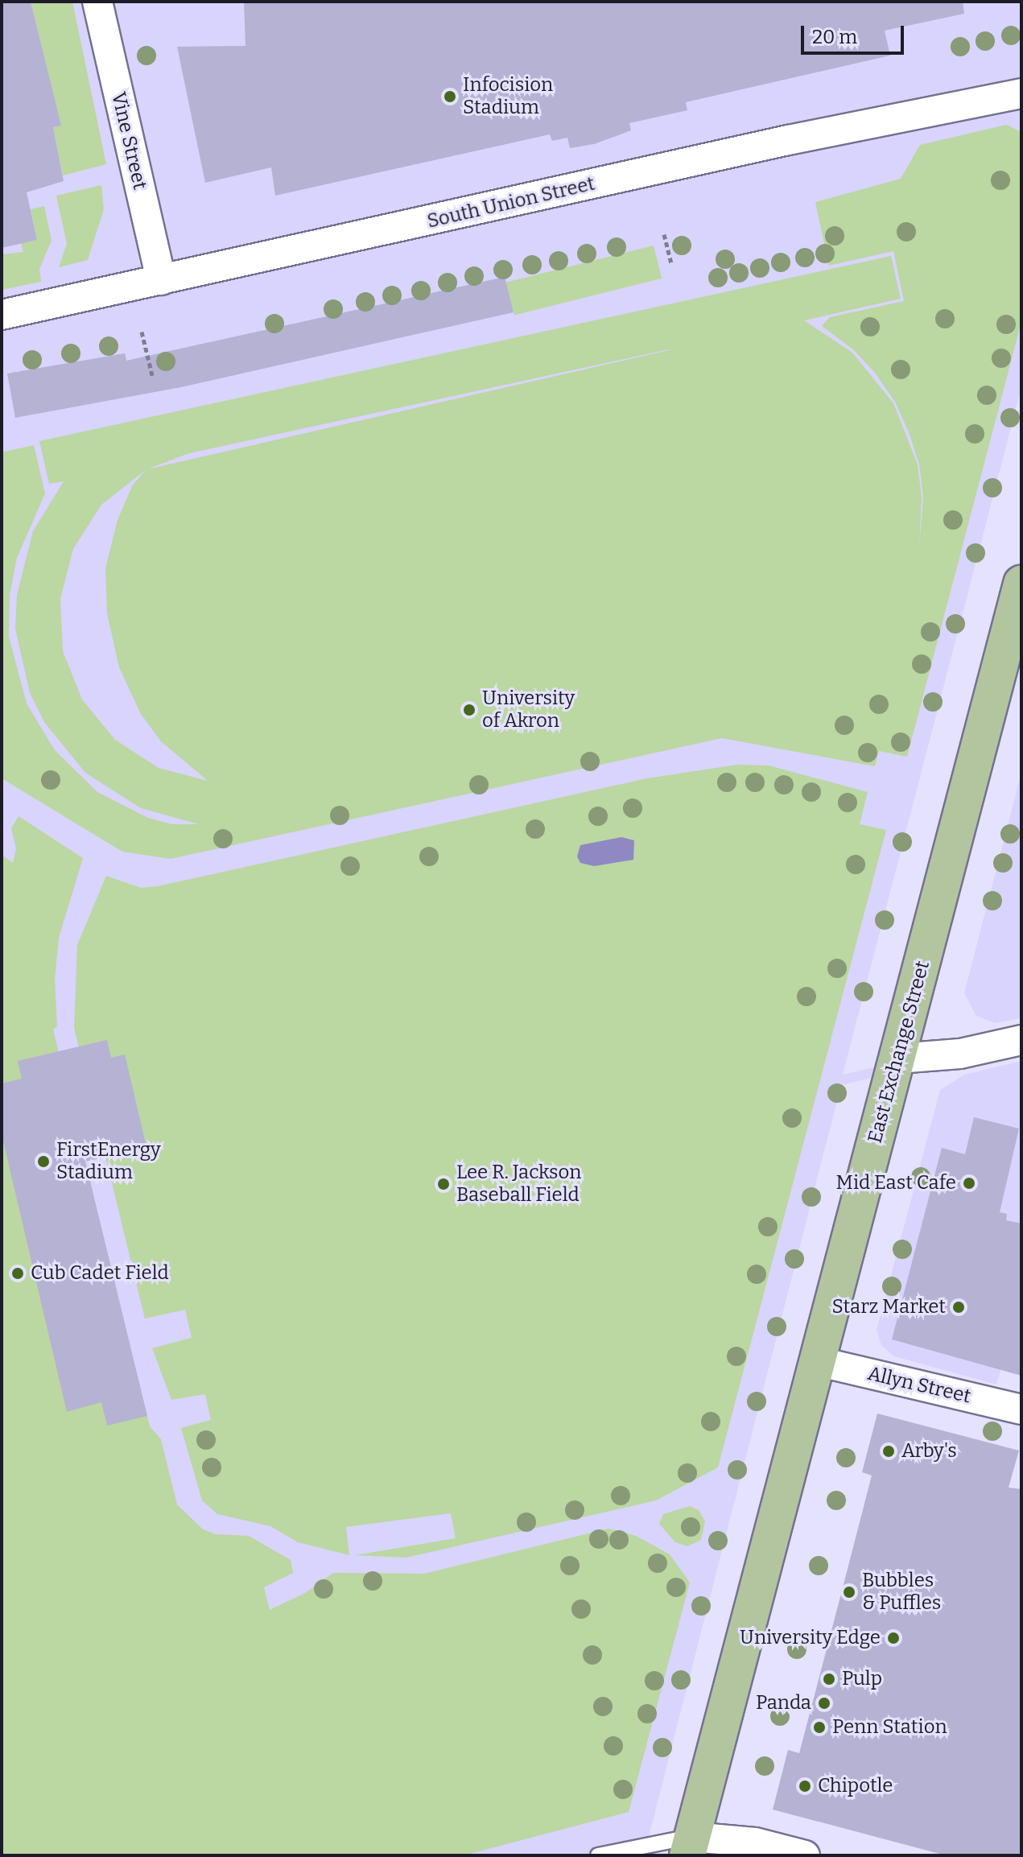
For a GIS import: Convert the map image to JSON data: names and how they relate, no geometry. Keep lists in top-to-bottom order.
{
  "streets": {
    "main road": ["East Exchange Street"],
    "street": ["Vine Street", "South Union Street", "Allyn Street"]
  },
  "crossings": [
    ["Vine Street", "South Union Street"],
    ["East Exchange Street", "Allyn Street"]
  ],
  "places": [
    "Infocision Stadium",
    "University of Akron",
    "FirstEnergy Stadium",
    "Mid East Cafe",
    "Lee R. Jackson Baseball Field",
    "Cub Cadet Field",
    "Starz Market",
    "Arby's",
    "Bubbles & Puffles",
    "University Edge",
    "Pulp",
    "Panda",
    "Penn Station",
    "Chipotle"
  ],
  "scale_bar": "20 m"
}
